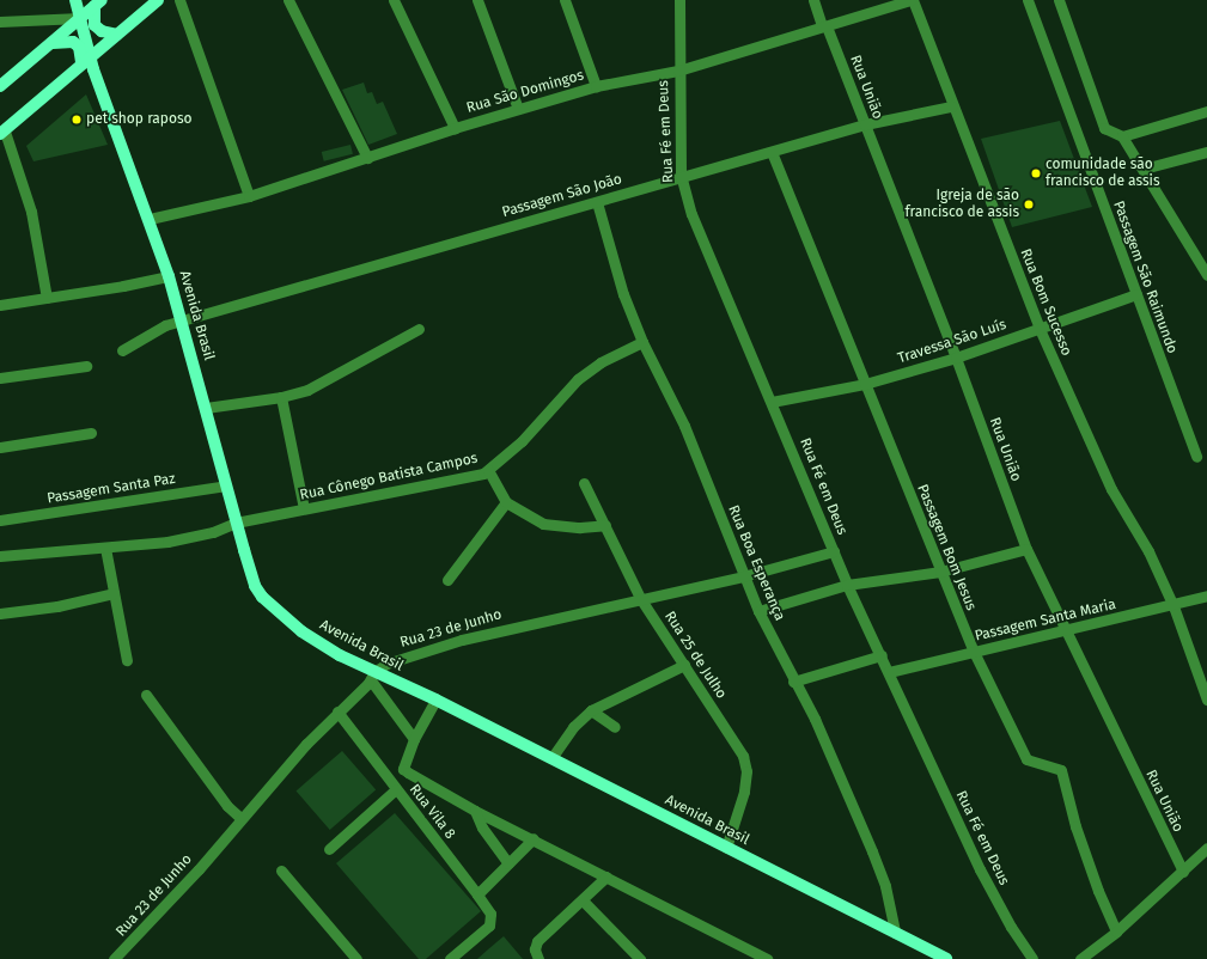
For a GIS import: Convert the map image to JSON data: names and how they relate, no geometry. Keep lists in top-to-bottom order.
{
  "streets": {
    "main road": ["Avenida Brasil"],
    "street": [
      "Rua União",
      "Rua São Domingos",
      "Rua Fé em Deus",
      "Passagem São João",
      "Passagem São Raimundo",
      "Rua Bom Sucesso",
      "Travessa São Luís",
      "Rua Cônego Batista Campos",
      "Passagem Santa Paz",
      "Passagem Bom Jesus",
      "Rua Boa Esperança",
      "Passagem Santa Maria",
      "Rua 23 de Junho",
      "Rua 25 de Julho",
      "Rua Vila 8"
    ]
  },
  "crossings": [
    ["Rua União", "Rua São Domingos"],
    ["Rua União", "Passagem São João"],
    ["Rua União", "Travessa São Luís"],
    ["Rua União", "Passagem Santa Maria"],
    ["Rua São Domingos", "Rua Fé em Deus"],
    ["Rua São Domingos", "Rua Bom Sucesso"],
    ["Rua São Domingos", "Avenida Brasil"],
    ["Rua Fé em Deus", "Passagem São João"],
    ["Rua Fé em Deus", "Travessa São Luís"],
    ["Rua Fé em Deus", "Passagem Santa Maria"],
    ["Rua Fé em Deus", "Rua 23 de Junho"],
    ["Passagem São João", "Rua Bom Sucesso"],
    ["Passagem São João", "Avenida Brasil"],
    ["Passagem São João", "Passagem Bom Jesus"],
    ["Passagem São João", "Rua Boa Esperança"],
    ["Passagem São Raimundo", "Travessa São Luís"],
    ["Rua Bom Sucesso", "Travessa São Luís"],
    ["Rua Bom Sucesso", "Passagem Santa Maria"],
    ["Avenida Brasil", "Rua Cônego Batista Campos"],
    ["Avenida Brasil", "Passagem Santa Paz"],
    ["Avenida Brasil", "Rua Boa Esperança"],
    ["Avenida Brasil", "Rua 23 de Junho"],
    ["Avenida Brasil", "Rua 25 de Julho"],
    ["Travessa São Luís", "Passagem Bom Jesus"],
    ["Rua Cônego Batista Campos", "Rua Boa Esperança"],
    ["Passagem Bom Jesus", "Passagem Santa Maria"],
    ["Rua Boa Esperança", "Rua 23 de Junho"],
    ["Rua 23 de Junho", "Rua 25 de Julho"],
    ["Rua 23 de Junho", "Rua Vila 8"]
  ],
  "places": ["pet shop raposo", "comunidade são francisco de assis", "Igreja de são francisco de assis"]
}
